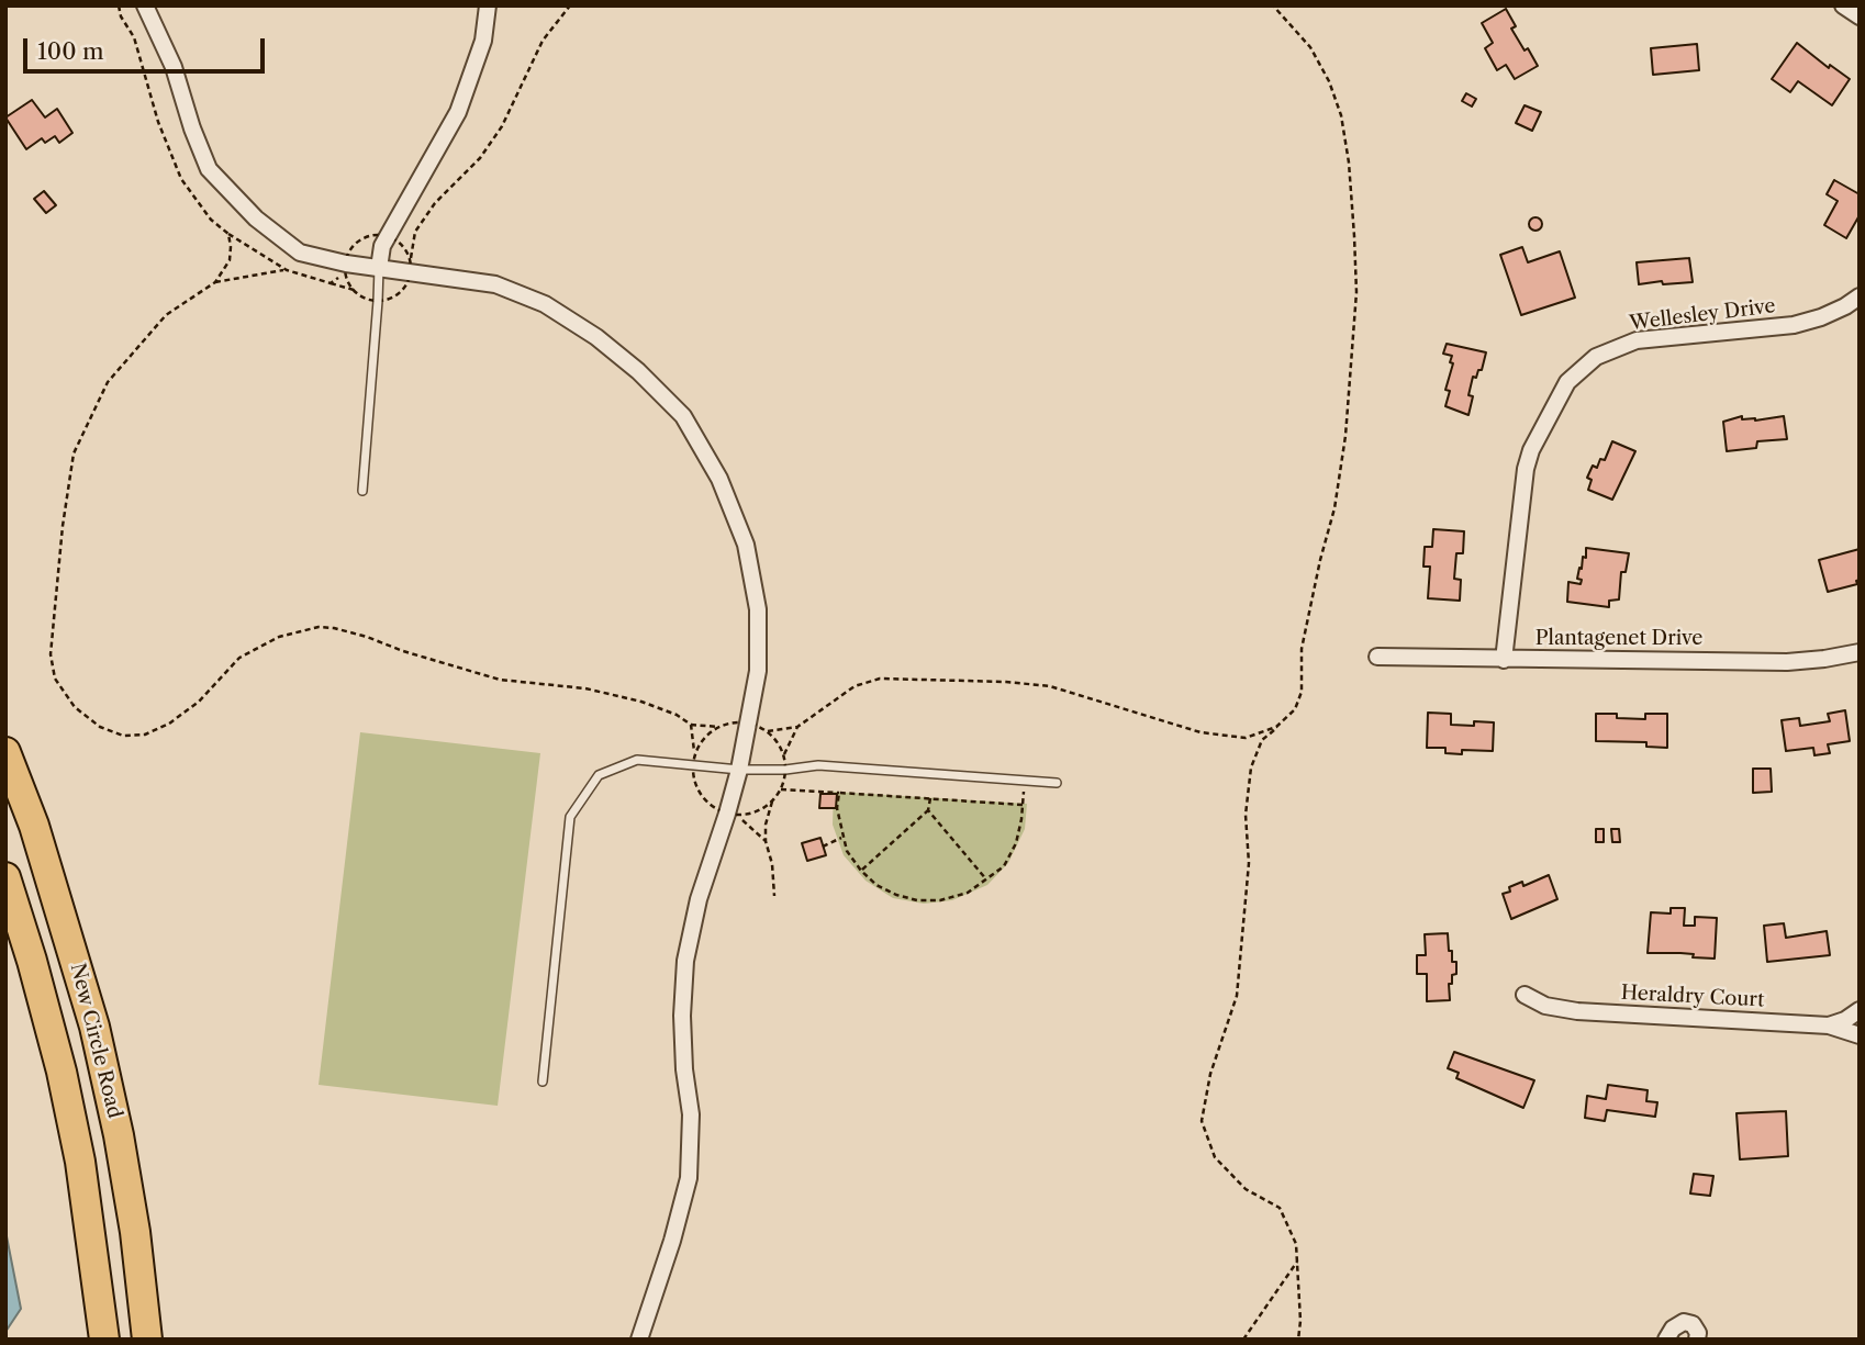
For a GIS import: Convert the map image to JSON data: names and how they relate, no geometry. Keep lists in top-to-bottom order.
{
  "streets": {
    "highway": ["New Circle Road"],
    "street": ["Wellesley Drive", "Plantagenet Drive", "Heraldry Court"]
  },
  "crossings": [
    ["Wellesley Drive", "Plantagenet Drive"]
  ],
  "scale_bar": "100 m"
}
